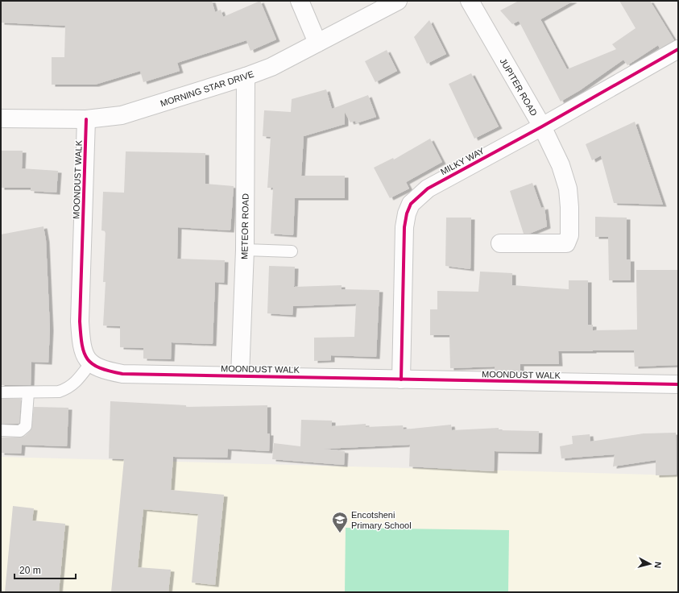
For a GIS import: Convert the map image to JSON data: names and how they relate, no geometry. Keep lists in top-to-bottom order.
{
  "streets": {
    "street": [
      "JUPITER ROAD",
      "MORNING STAR DRIVE",
      "MILKY WAY",
      "MOONDUST WALK",
      "METEOR ROAD"
    ]
  },
  "crossings": [
    ["JUPITER ROAD", "MILKY WAY"],
    ["MORNING STAR DRIVE", "MOONDUST WALK"],
    ["MORNING STAR DRIVE", "METEOR ROAD"],
    ["MILKY WAY", "MOONDUST WALK"],
    ["MOONDUST WALK", "METEOR ROAD"]
  ],
  "places": {
    "school or university": ["Encotsheni Primary School"]
  },
  "scale_bar": "20 m",
  "north": "right"
}
